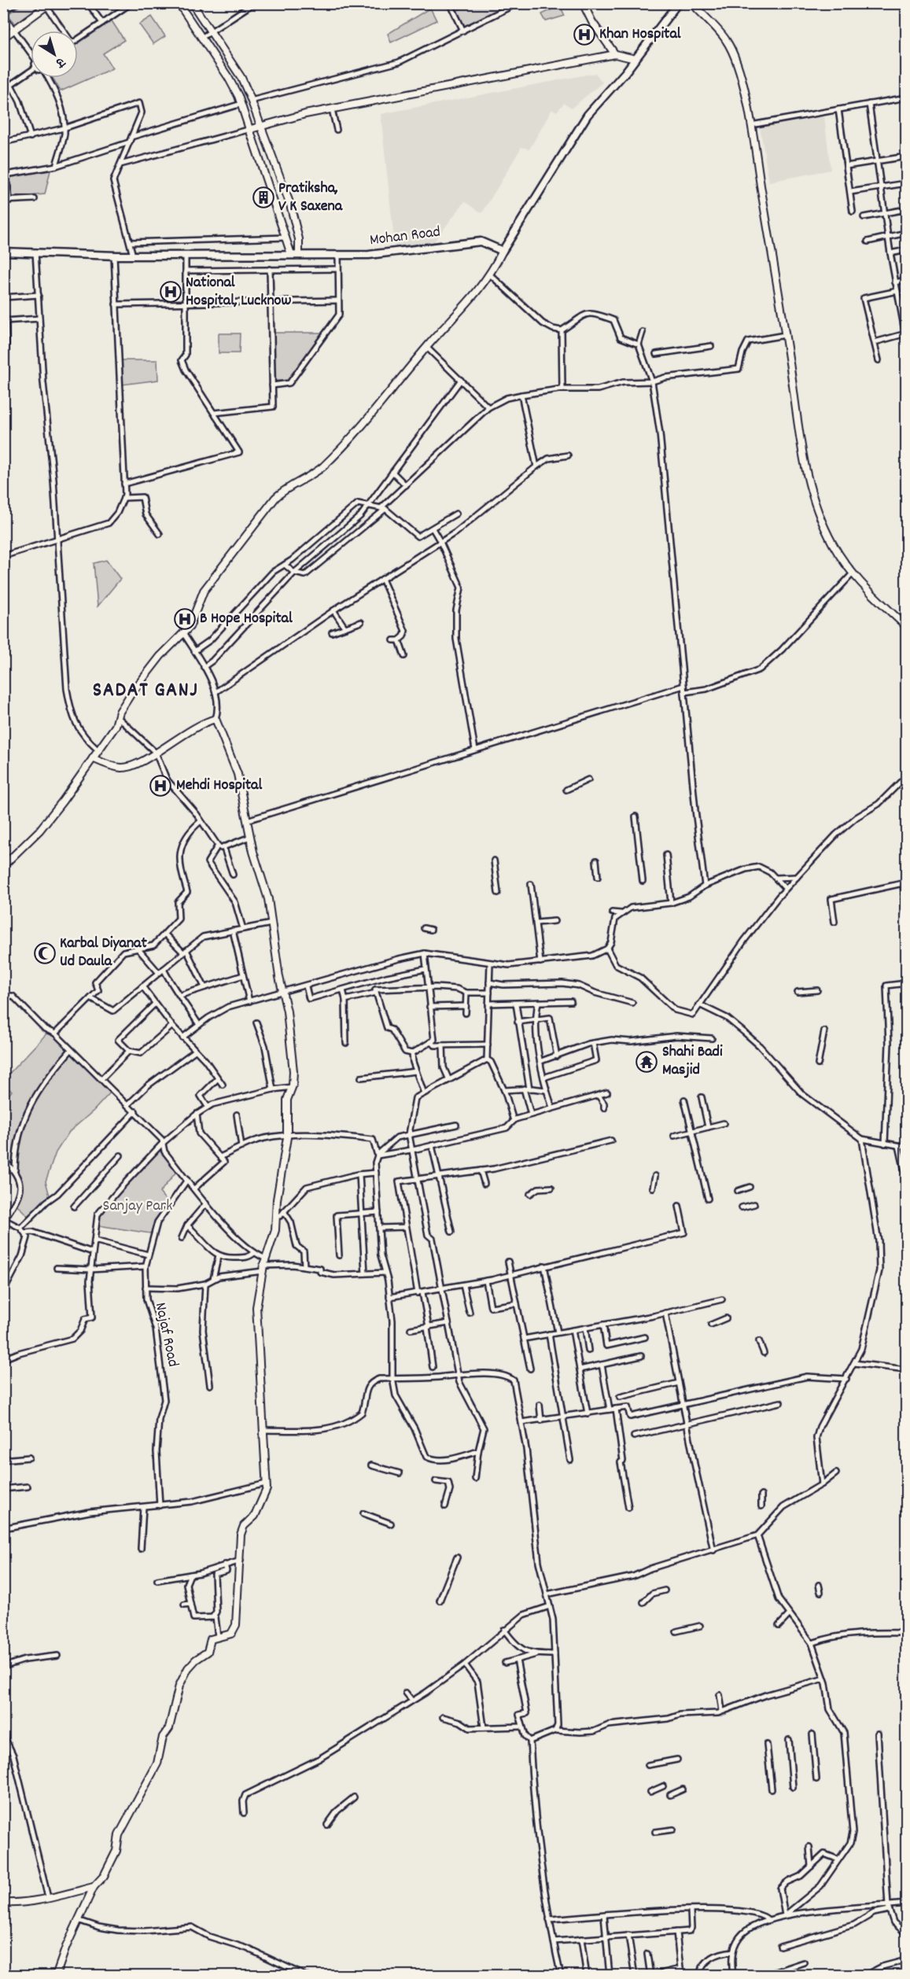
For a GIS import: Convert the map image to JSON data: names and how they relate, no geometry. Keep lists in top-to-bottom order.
{
  "streets": {
    "main road": ["Mohan Road"],
    "street": ["Najaf Road"]
  },
  "districts": ["SADAT GANJ"],
  "parks": ["Sanjay Park"],
  "places": {
    "hospital": [
      "Khan Hospital",
      "National Hospital, Lucknow",
      "B Hope Hospital",
      "Mehdi Hospital"
    ],
    "building": ["Pratiksha, V K Saxena"],
    "mosque": ["Karbal Diyanat Ud Daula"],
    "temple": ["Shahi Badi Masjid"]
  },
  "north": "bottom right"
}
